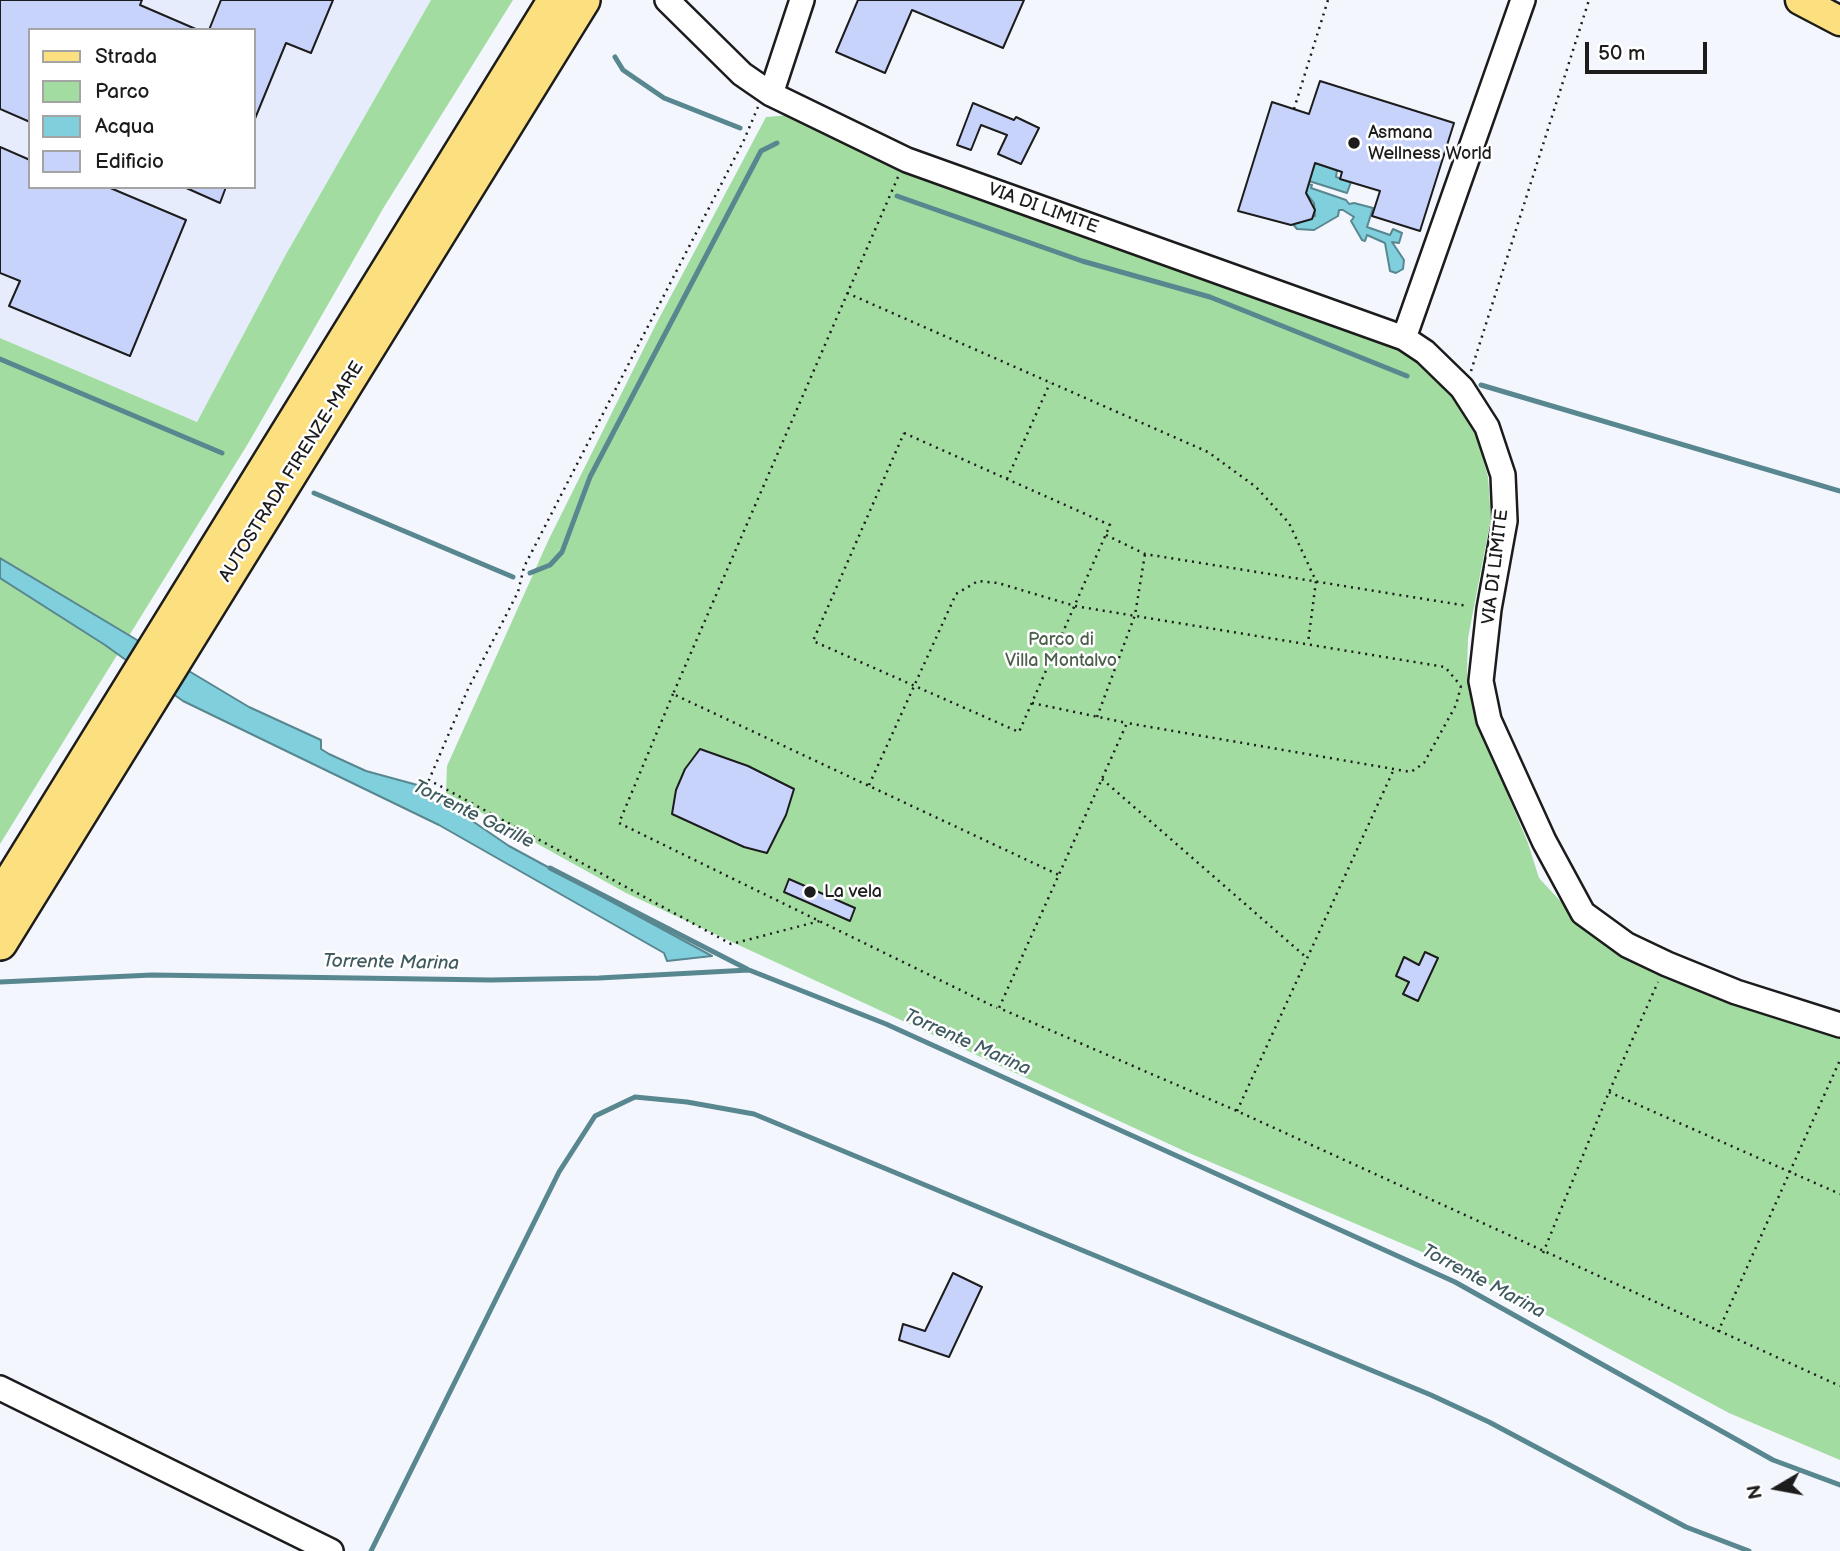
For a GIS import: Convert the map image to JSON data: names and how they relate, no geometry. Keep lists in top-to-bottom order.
{
  "streets": {
    "highway": ["AUTOSTRADA FIRENZE-MARE"],
    "street": ["VIA DI LIMITE"]
  },
  "water": ["Torrente Garille", "Torrente Marina"],
  "parks": ["Parco di Villa Montalvo"],
  "places": ["Asmana Wellness World", "La vela"],
  "legend": [
    "Strada",
    "Parco",
    "Acqua",
    "Edificio"
  ],
  "scale_bar": "50 m",
  "north": "left"
}
